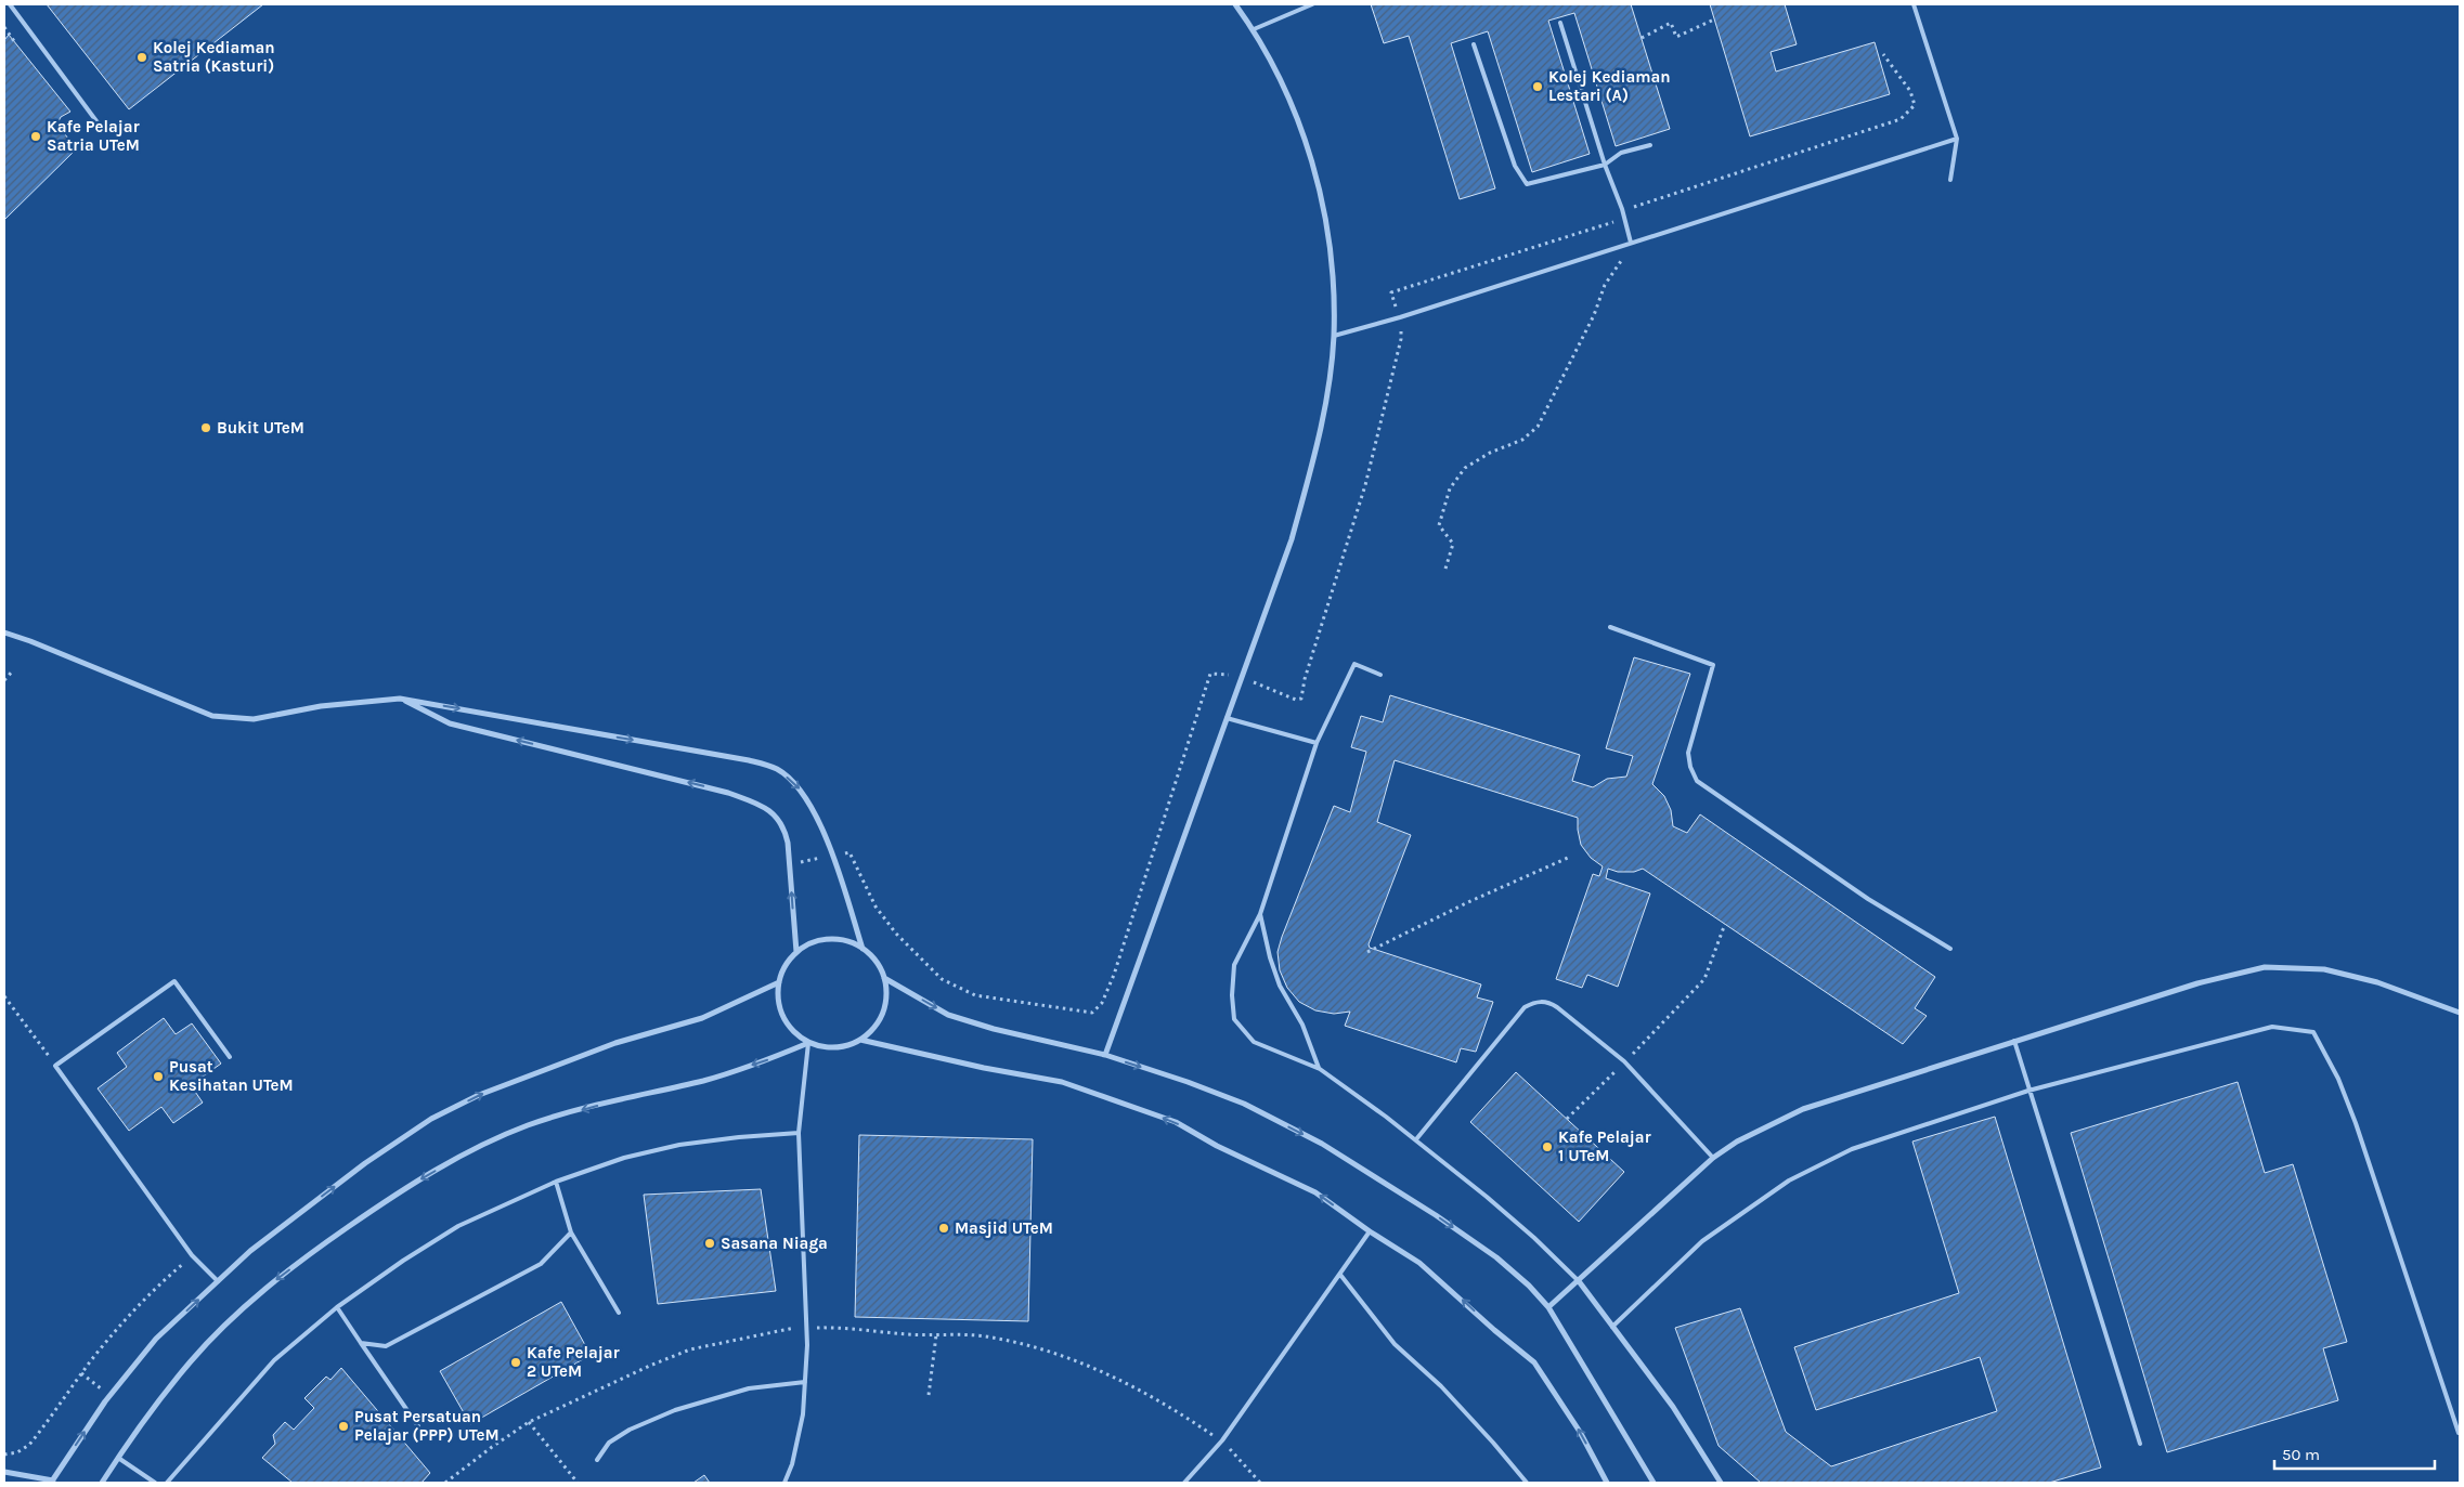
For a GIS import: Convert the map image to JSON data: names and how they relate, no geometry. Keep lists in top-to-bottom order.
{
  "places": [
    "Kolej Kediaman Satria (Kasturi)",
    "Kolej Kediaman Lestari (A)",
    "Kafe Pelajar Satria UTeM",
    "Bukit UTeM",
    "Pusat Kesihatan UTeM",
    "Kafe Pelajar 1 UTeM",
    "Masjid UTeM",
    "Sasana Niaga",
    "Kafe Pelajar 2 UTeM",
    "Pusat Persatuan Pelajar (PPP) UTeM"
  ],
  "scale_bar": "50 m"
}
